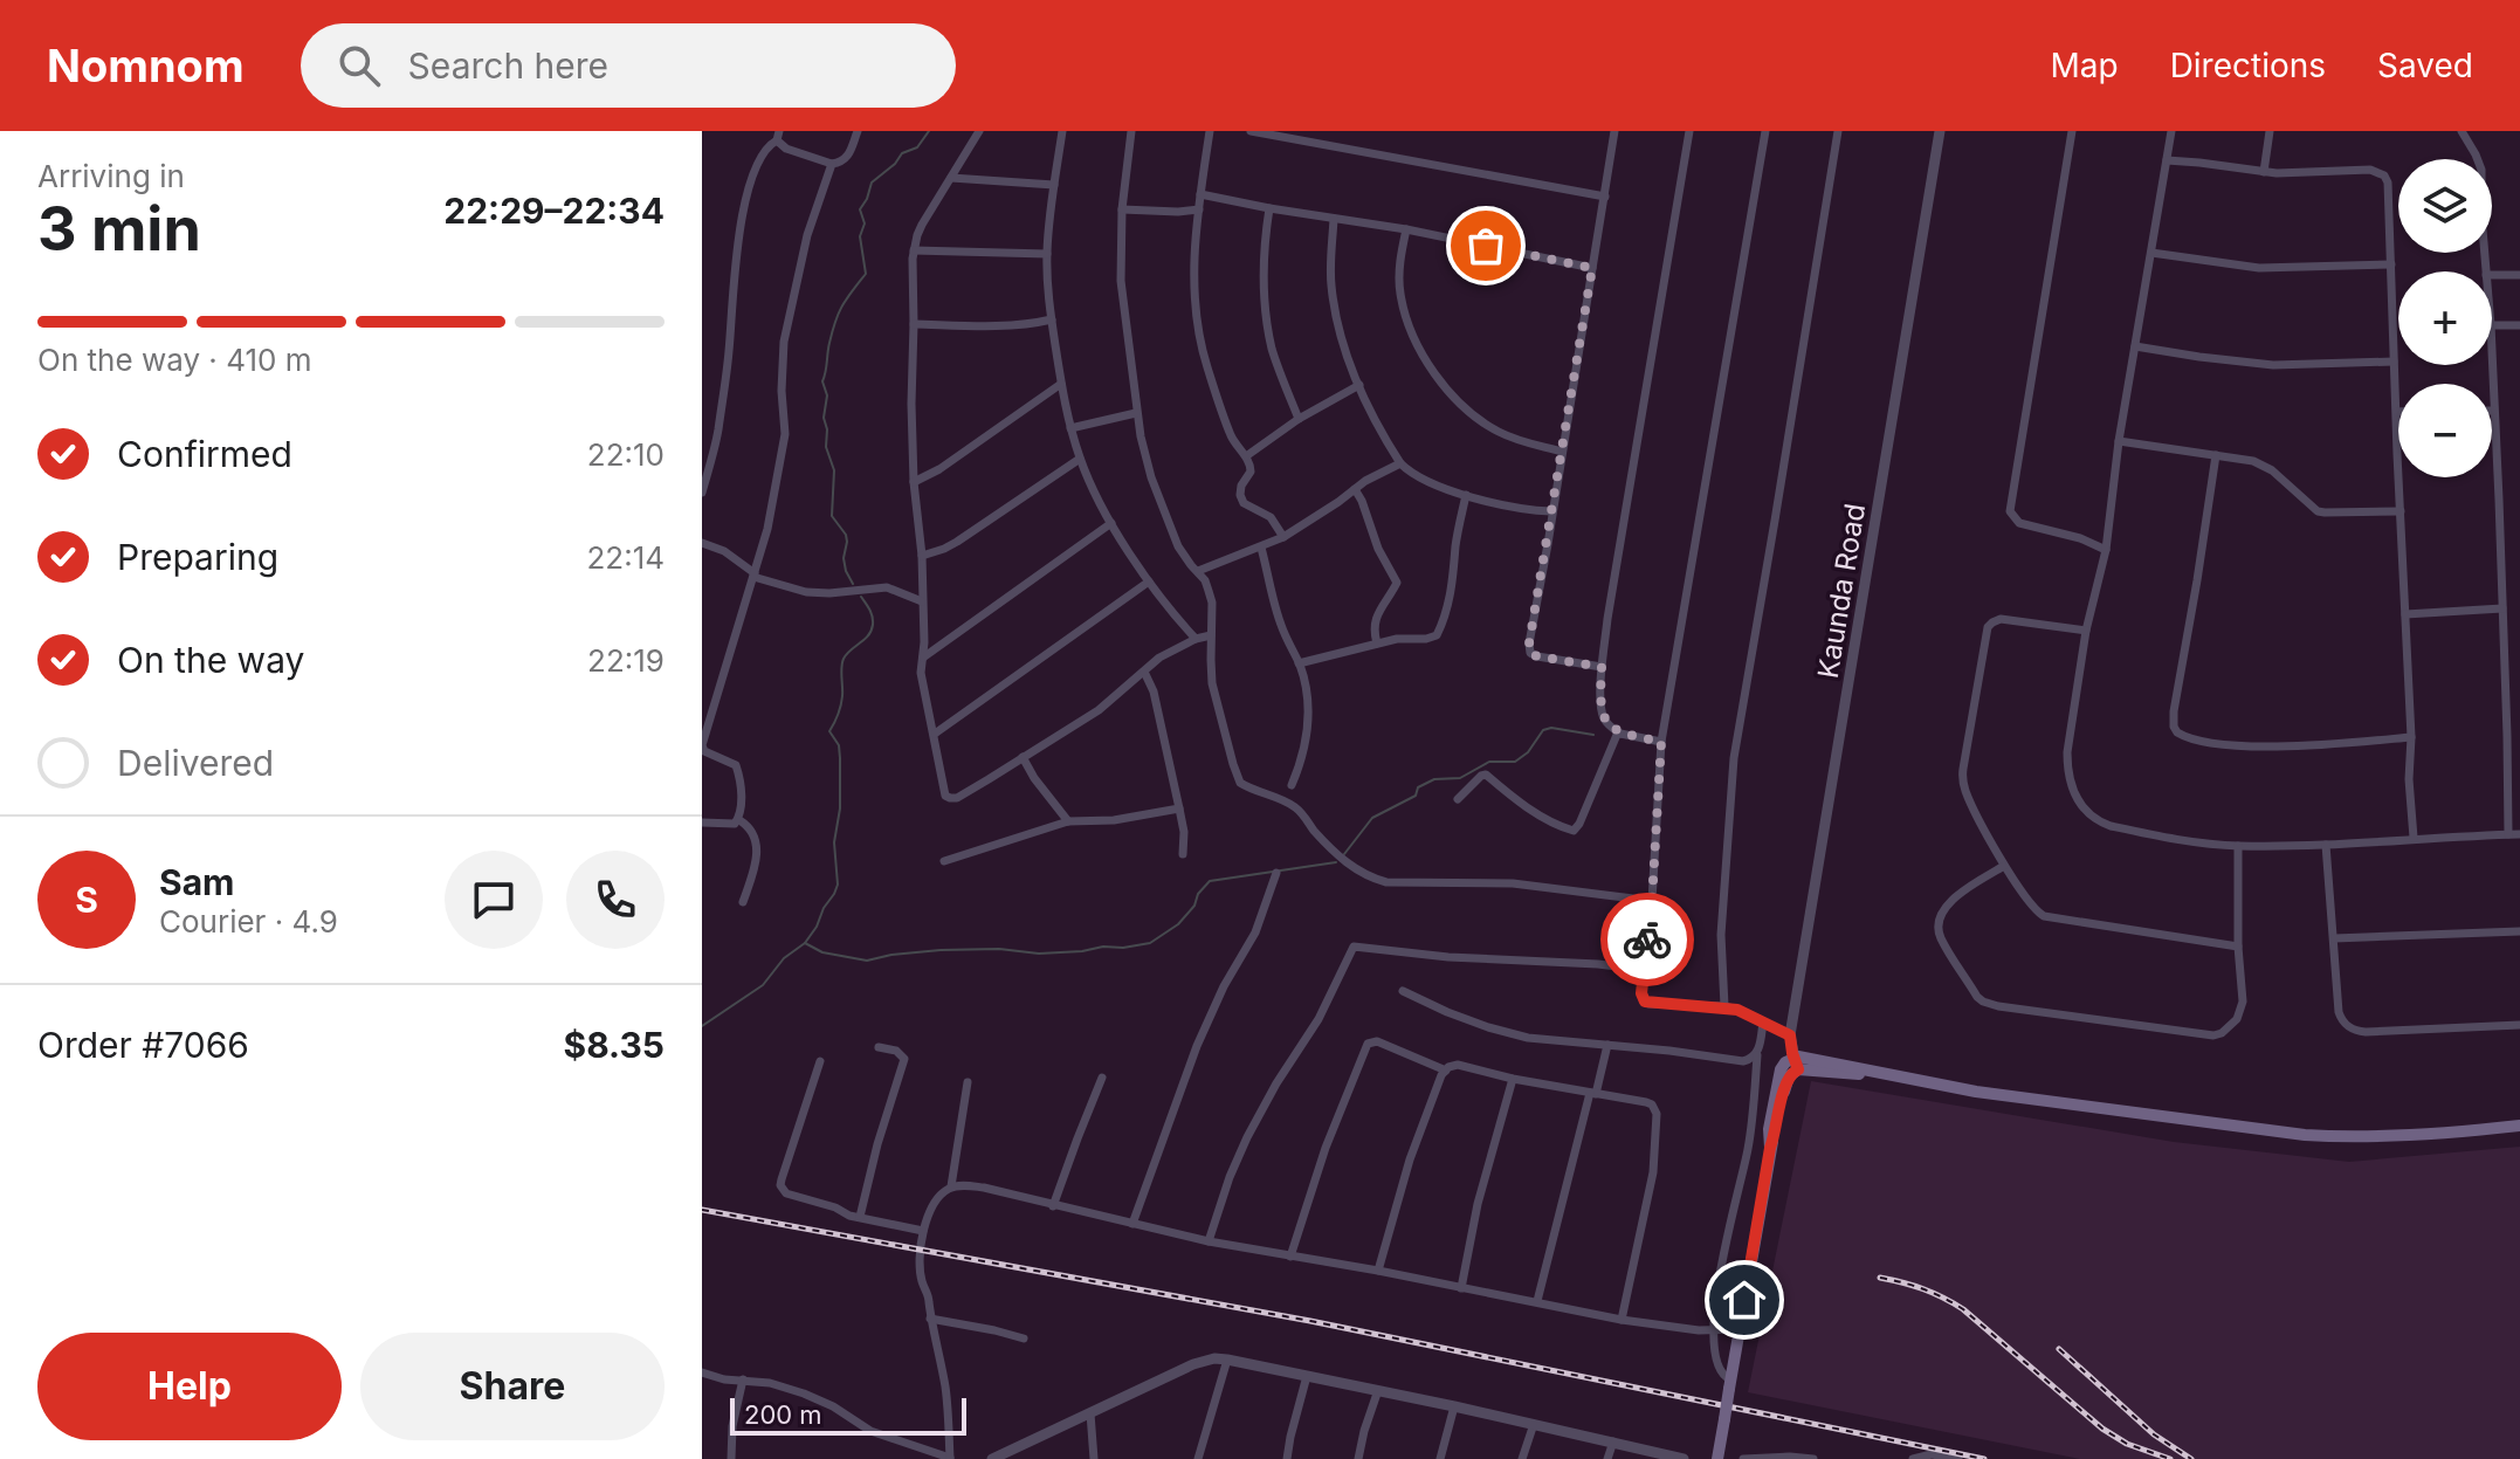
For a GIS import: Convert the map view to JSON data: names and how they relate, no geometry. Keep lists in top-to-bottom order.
{
  "streets": {
    "street": ["Kaunda Road"]
  },
  "scale_bar": "200 m",
  "page": {
    "header": "Nomnom",
    "search": "Search here",
    "nav": ["Map", "Directions", "Saved"],
    "heading": ["3 min", "Arriving in", "22:29–22:34"],
    "panel": [
      "Sam",
      "Courier · 4.9",
      "Order #7066",
      "$8.35"
    ],
    "map_buttons": ["+", "−"],
    "bar": "On the way · 410 m",
    "list": [
      ["Confirmed", "22:10"],
      ["Preparing", "22:14"],
      ["On the way", "22:19"],
      "Delivered"
    ],
    "round": "S",
    "buttons": ["Help", "Share"],
    "scale": "200 m"
  }
}
